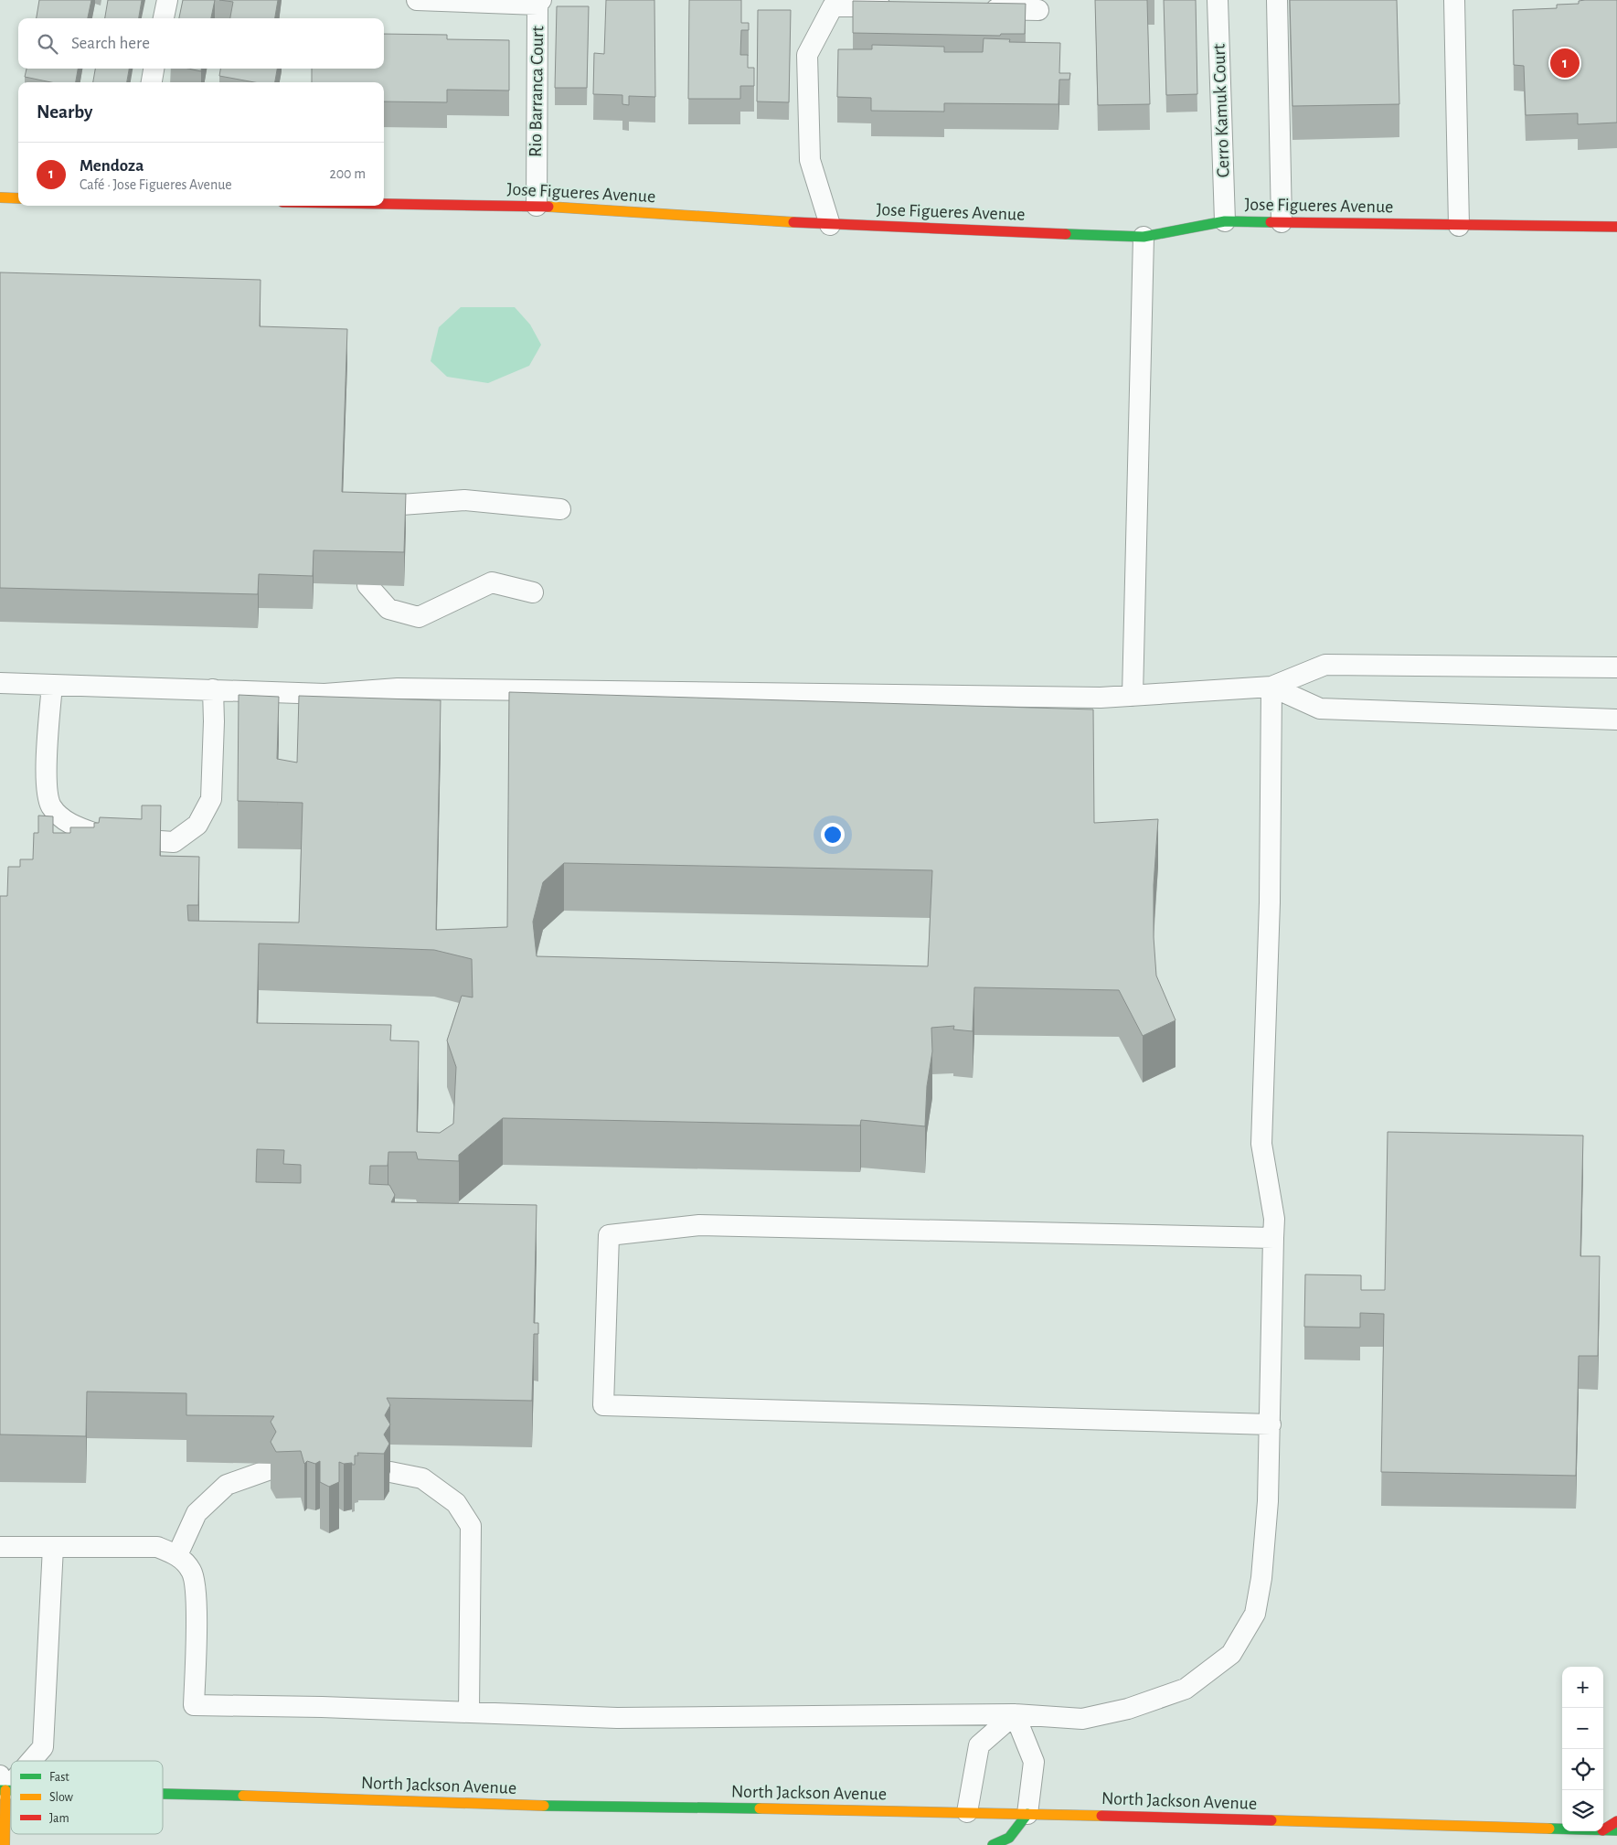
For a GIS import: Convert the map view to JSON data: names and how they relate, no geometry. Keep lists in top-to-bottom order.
{
  "streets": {
    "main road": ["Jose Figueres Avenue", "North Jackson Avenue"],
    "lane": ["Rio Barranca Court", "Cerro Kamuk Court"]
  },
  "crossings": [
    ["Rio Barranca Court", "Jose Figueres Avenue"],
    ["Cerro Kamuk Court", "Jose Figueres Avenue"]
  ],
  "legend": ["Fast", "Slow", "Jam"],
  "page": {
    "search": "Search here",
    "pins": "1",
    "heading": "Nearby",
    "list": [
      {
        "mark": "1",
        "name": "Mendoza",
        "note": "Café · Jose Figueres Avenue",
        "value": "200 m"
      }
    ],
    "map_buttons": ["+", "−"]
  }
}
